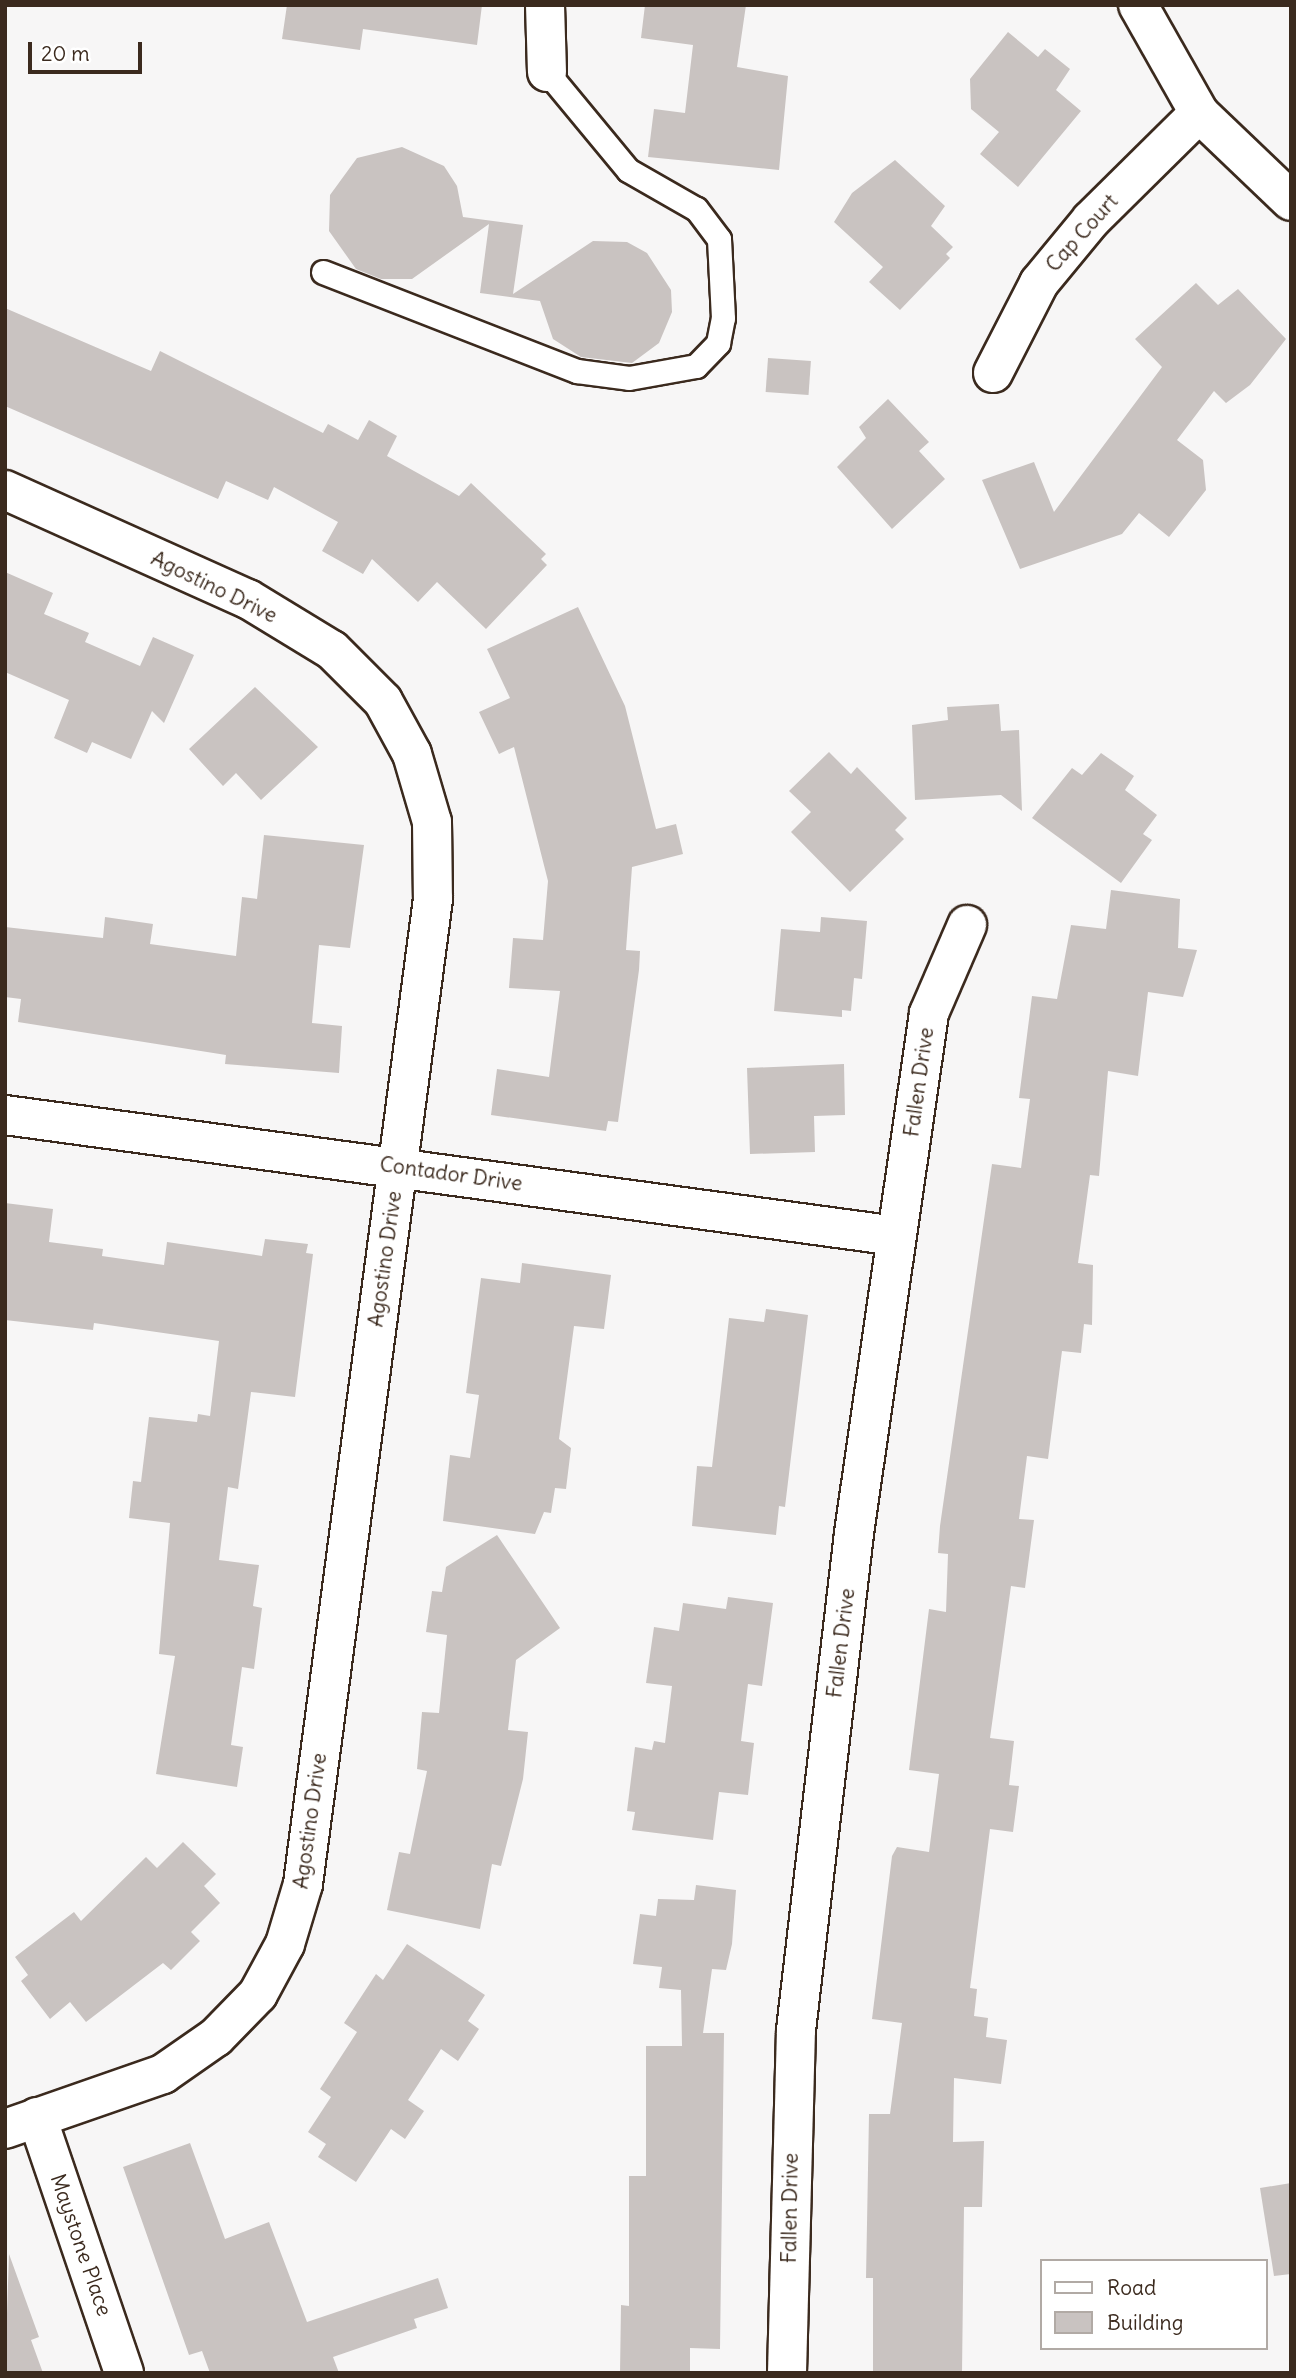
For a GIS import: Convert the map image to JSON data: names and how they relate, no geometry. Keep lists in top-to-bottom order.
{
  "streets": {
    "street": [
      "Cap Court",
      "Agostino Drive",
      "Fallen Drive",
      "Contador Drive",
      "Maystone Place"
    ]
  },
  "crossings": [
    ["Agostino Drive", "Contador Drive"],
    ["Agostino Drive", "Maystone Place"],
    ["Fallen Drive", "Contador Drive"]
  ],
  "legend": ["Road", "Building"],
  "scale_bar": "20 m"
}
